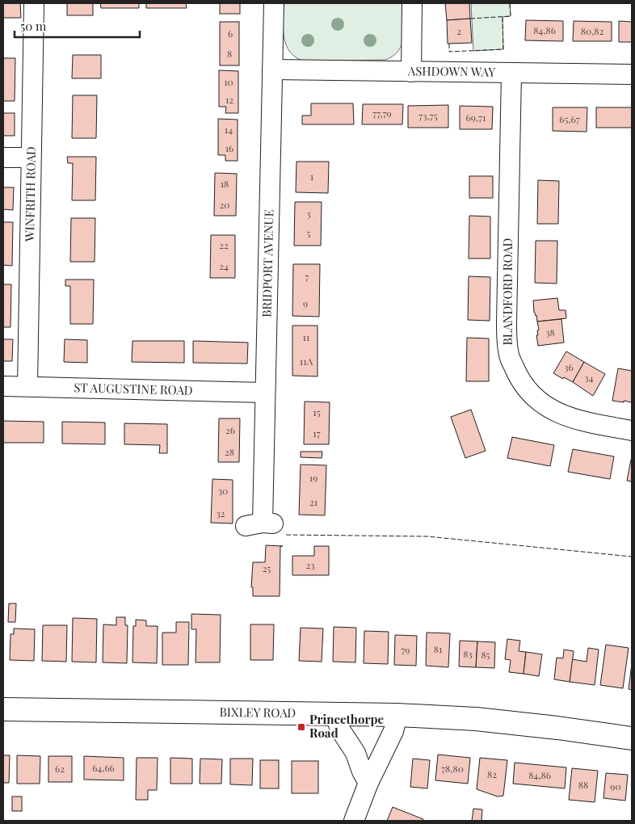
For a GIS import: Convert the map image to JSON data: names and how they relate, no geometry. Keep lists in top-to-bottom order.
{
  "streets": {
    "main road": ["BIXLEY ROAD"],
    "street": [
      "ASHDOWN WAY",
      "WINFRITH ROAD",
      "BRIDPORT AVENUE",
      "BLANDFORD ROAD",
      "ST AUGUSTINE ROAD"
    ]
  },
  "crossings": [
    ["ASHDOWN WAY", "BRIDPORT AVENUE"],
    ["ASHDOWN WAY", "BLANDFORD ROAD"],
    ["WINFRITH ROAD", "ST AUGUSTINE ROAD"],
    ["BRIDPORT AVENUE", "ST AUGUSTINE ROAD"]
  ],
  "places": {
    "transit": ["Princethorpe Road"]
  },
  "house_numbers": [
    "84,86",
    "2",
    "80,82",
    "6",
    "8",
    "10",
    "12",
    "77,79",
    "73,75",
    "69,71",
    "65,67",
    "14",
    "16",
    "1",
    "18",
    "20",
    "3",
    "5",
    "22",
    "24",
    "7",
    "9",
    "38",
    "11",
    "11A",
    "36",
    "34",
    "15",
    "26",
    "17",
    "28",
    "19",
    "30",
    "21",
    "32",
    "23",
    "25",
    "81",
    "79",
    "83",
    "85",
    "64,66",
    "62",
    "78,80",
    "82",
    "84,86",
    "88",
    "90"
  ],
  "scale_bar": "50 m"
}
